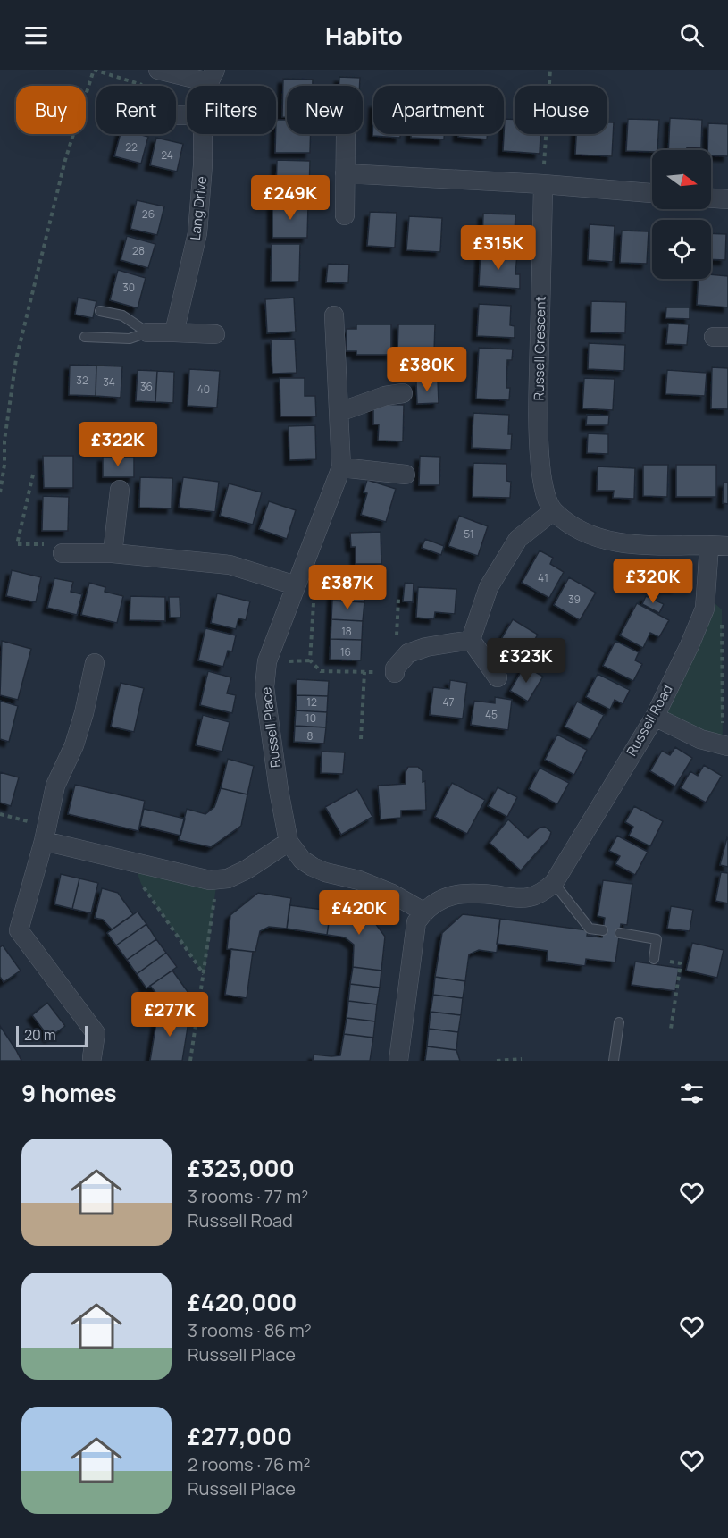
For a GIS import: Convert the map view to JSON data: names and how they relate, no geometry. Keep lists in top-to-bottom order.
{
  "streets": {
    "street": [
      "Lang Drive",
      "Russell Crescent",
      "Russell Road",
      "Russell Place"
    ]
  },
  "crossings": [
    ["Russell Crescent", "Russell Road"],
    ["Russell Road", "Russell Place"]
  ],
  "house_numbers": [
    "22",
    "24",
    "26",
    "28",
    "30",
    "32",
    "34",
    "36",
    "40",
    "51",
    "41",
    "39",
    "18",
    "16",
    "12",
    "47",
    "45",
    "10",
    "8"
  ],
  "scale_bar": "20 m",
  "north": "right",
  "page": {
    "header": "Habito",
    "chip": [
      "Buy",
      "Rent",
      "Filters",
      "New",
      "Apartment",
      "House"
    ],
    "price": [
      "£249K",
      "£315K",
      "£380K",
      "£322K",
      "£320K",
      "£387K",
      "£323K",
      "£420K",
      "£277K"
    ],
    "scale": "20 m",
    "heading": "9 homes",
    "list": [
      {
        "name": "£323,000",
        "note": "3 rooms · 77 m² · Russell Road"
      },
      {
        "name": "£420,000",
        "note": "3 rooms · 86 m² · Russell Place"
      },
      {
        "name": "£277,000",
        "note": "2 rooms · 76 m² · Russell Place"
      }
    ]
  }
}
